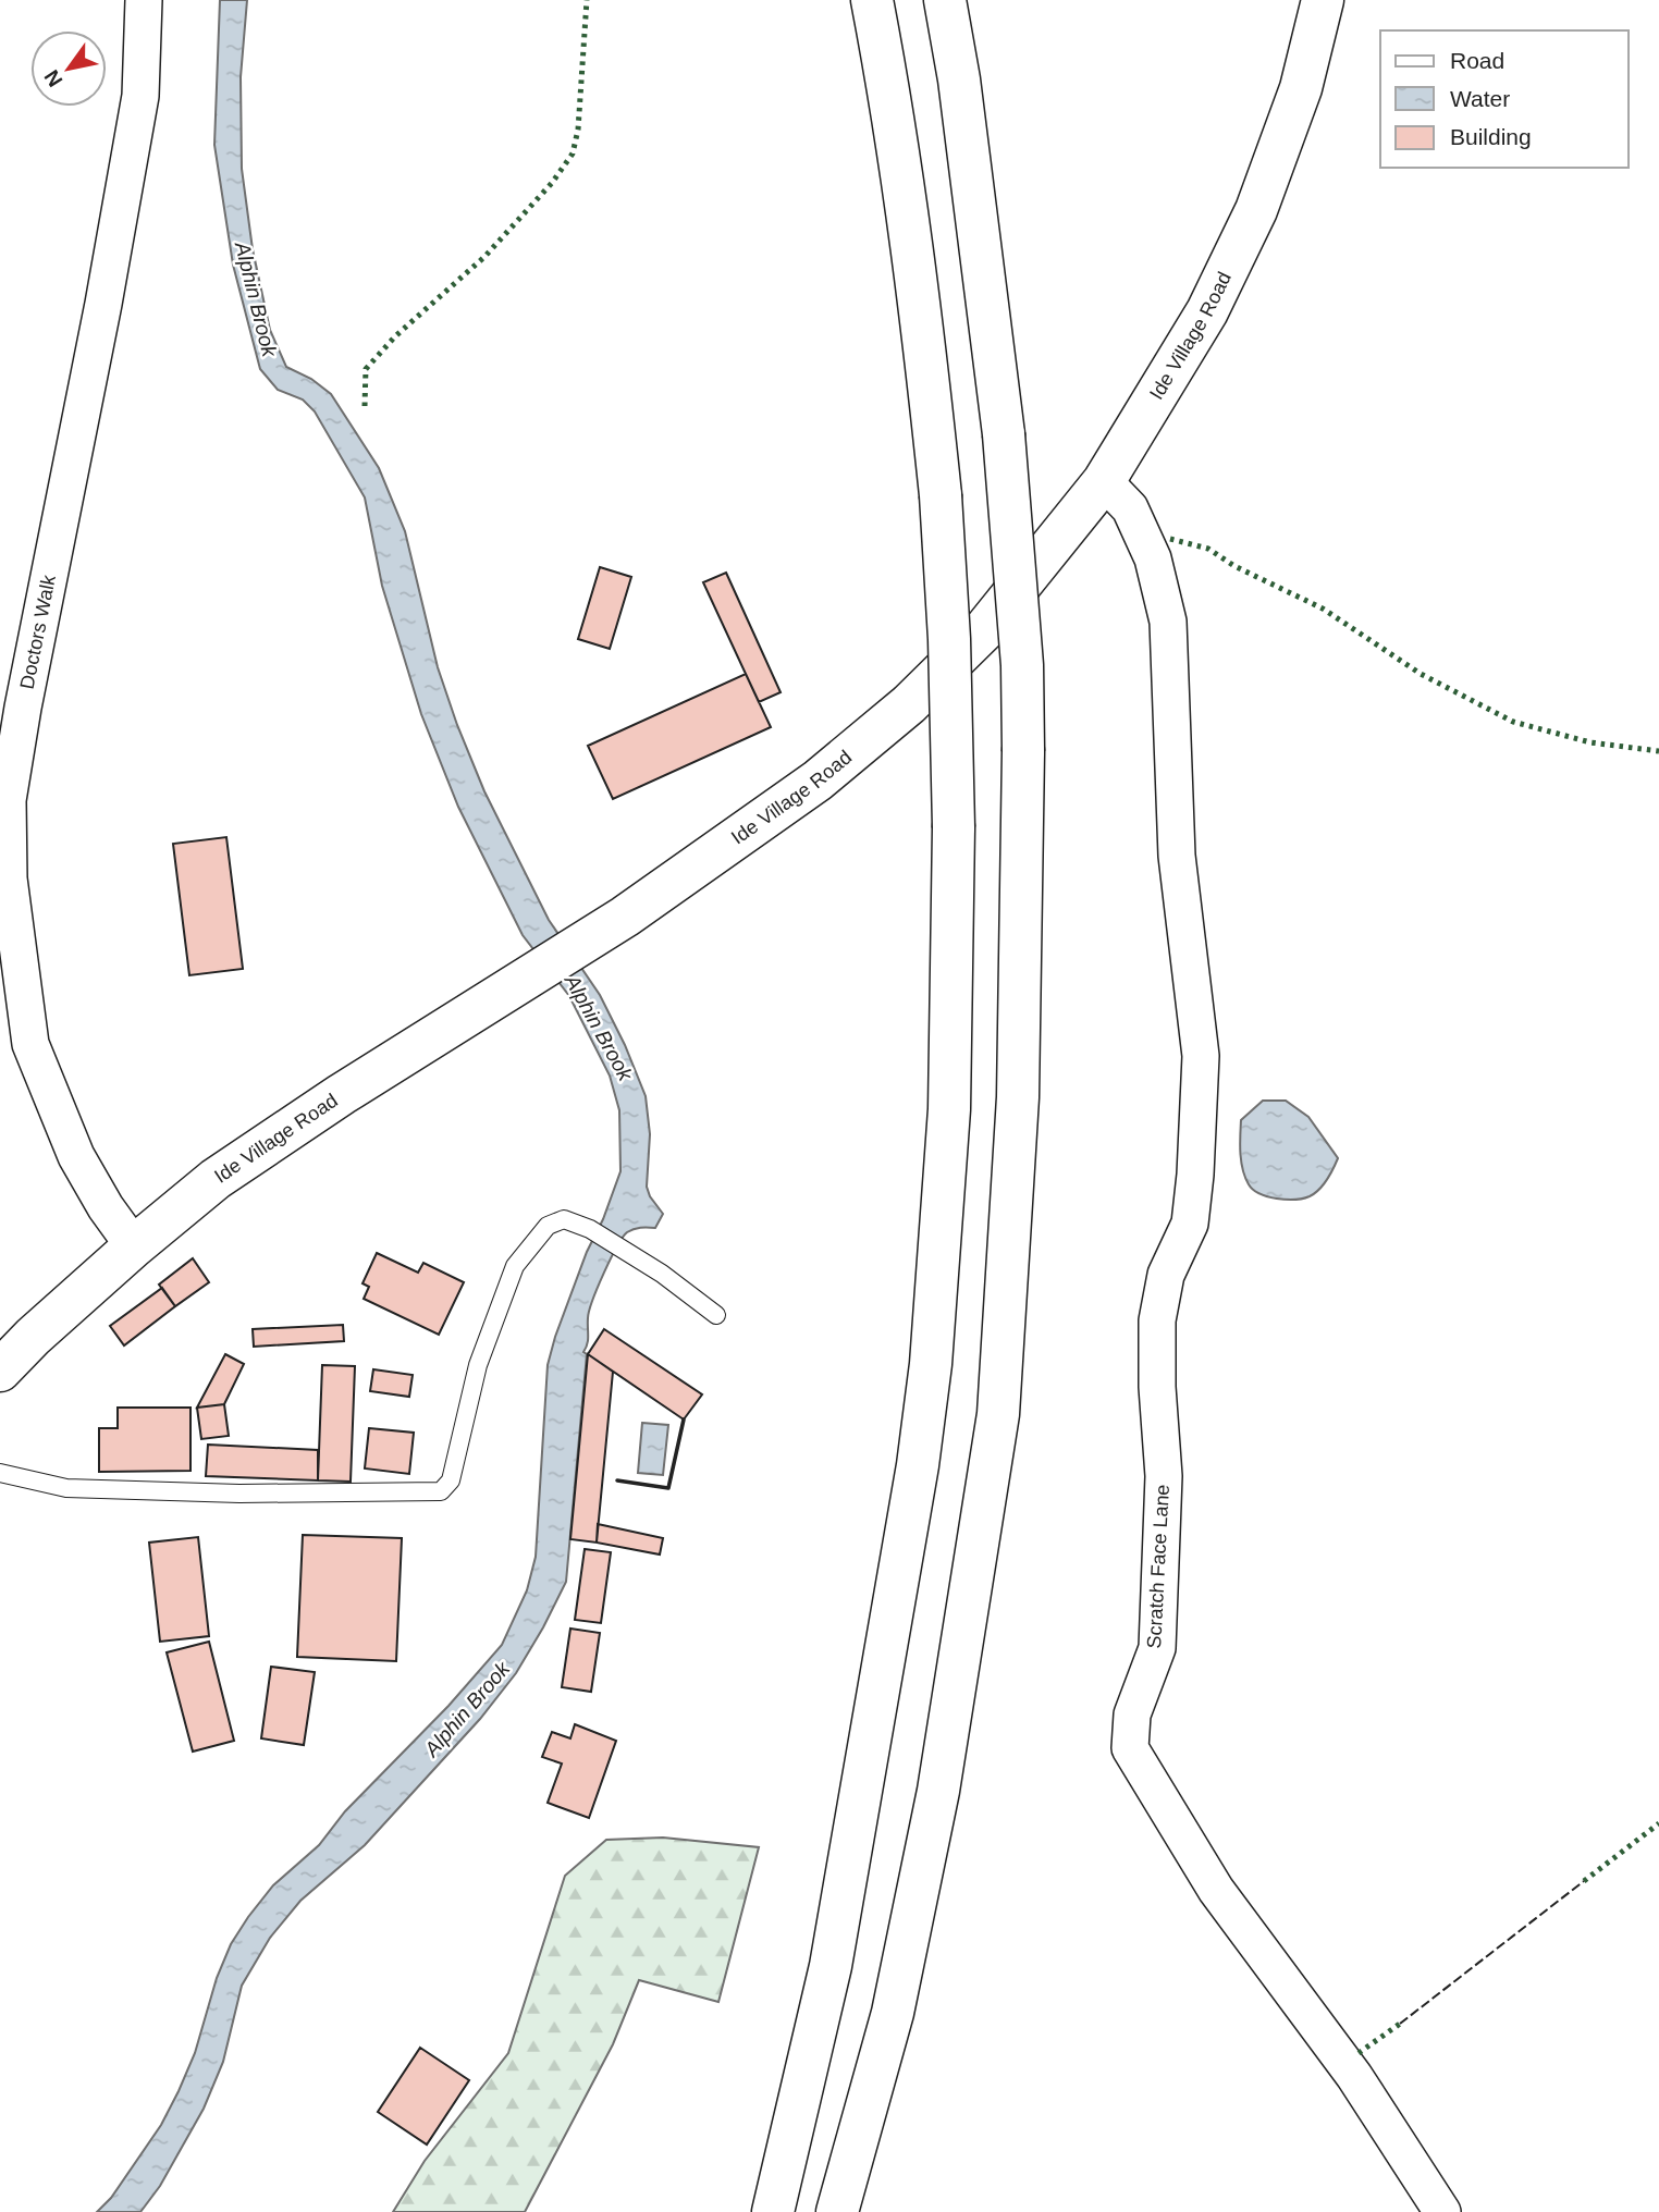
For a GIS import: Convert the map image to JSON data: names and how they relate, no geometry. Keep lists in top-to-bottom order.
{
  "streets": {
    "main road": ["Ide Village Road"],
    "street": ["Doctors Walk", "Scratch Face Lane"]
  },
  "crossings": [
    ["Ide Village Road", "Doctors Walk"],
    ["Ide Village Road", "Scratch Face Lane"]
  ],
  "water": ["Alphin Brook"],
  "legend": ["Road", "Water", "Building"],
  "north": "bottom left"
}
